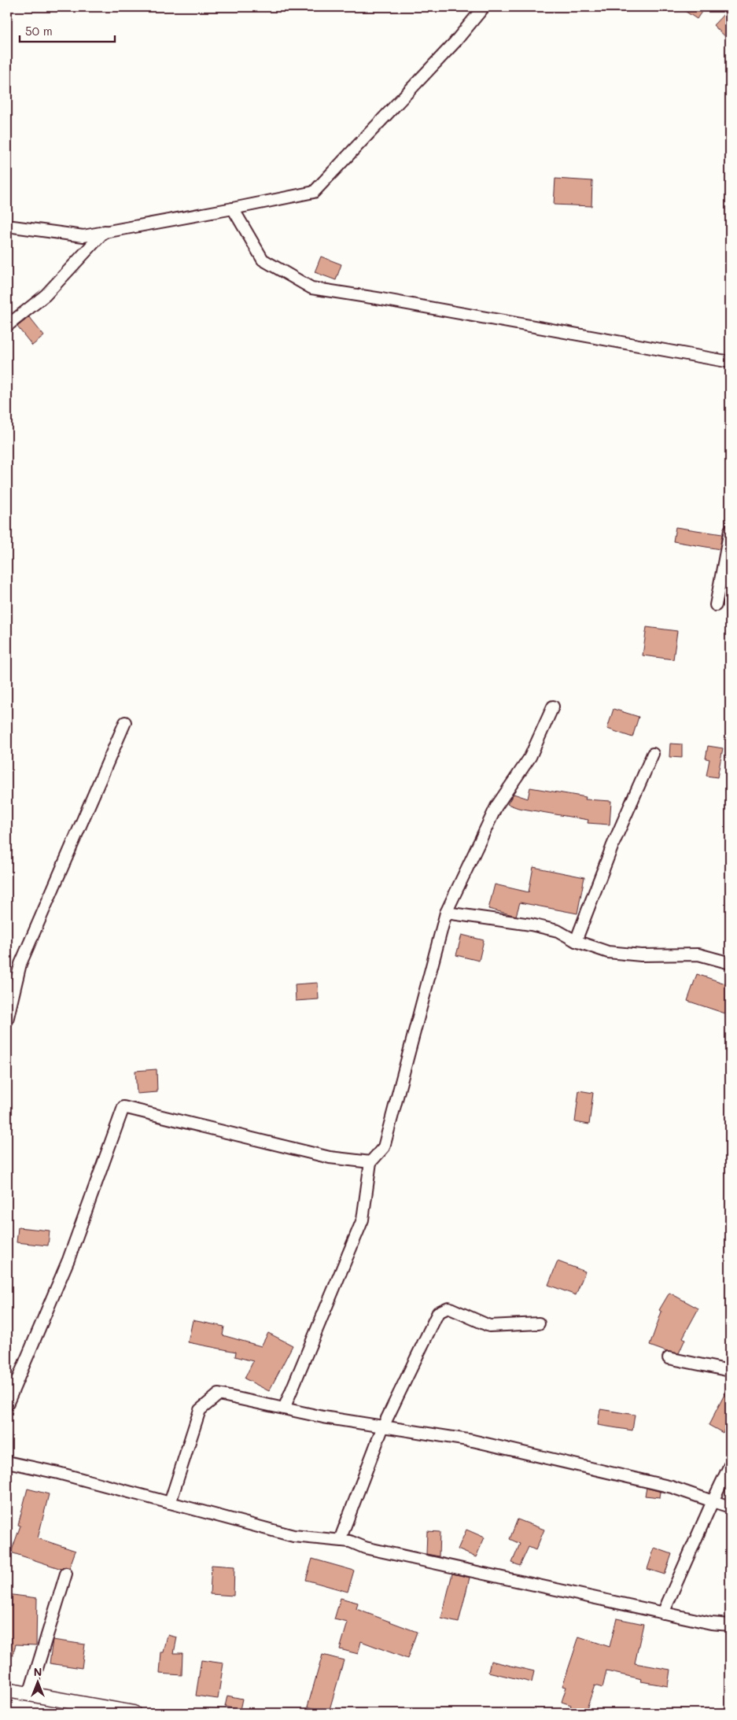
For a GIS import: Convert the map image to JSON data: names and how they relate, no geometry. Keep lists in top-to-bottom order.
{
  "scale_bar": "50 m",
  "north": "top"
}
